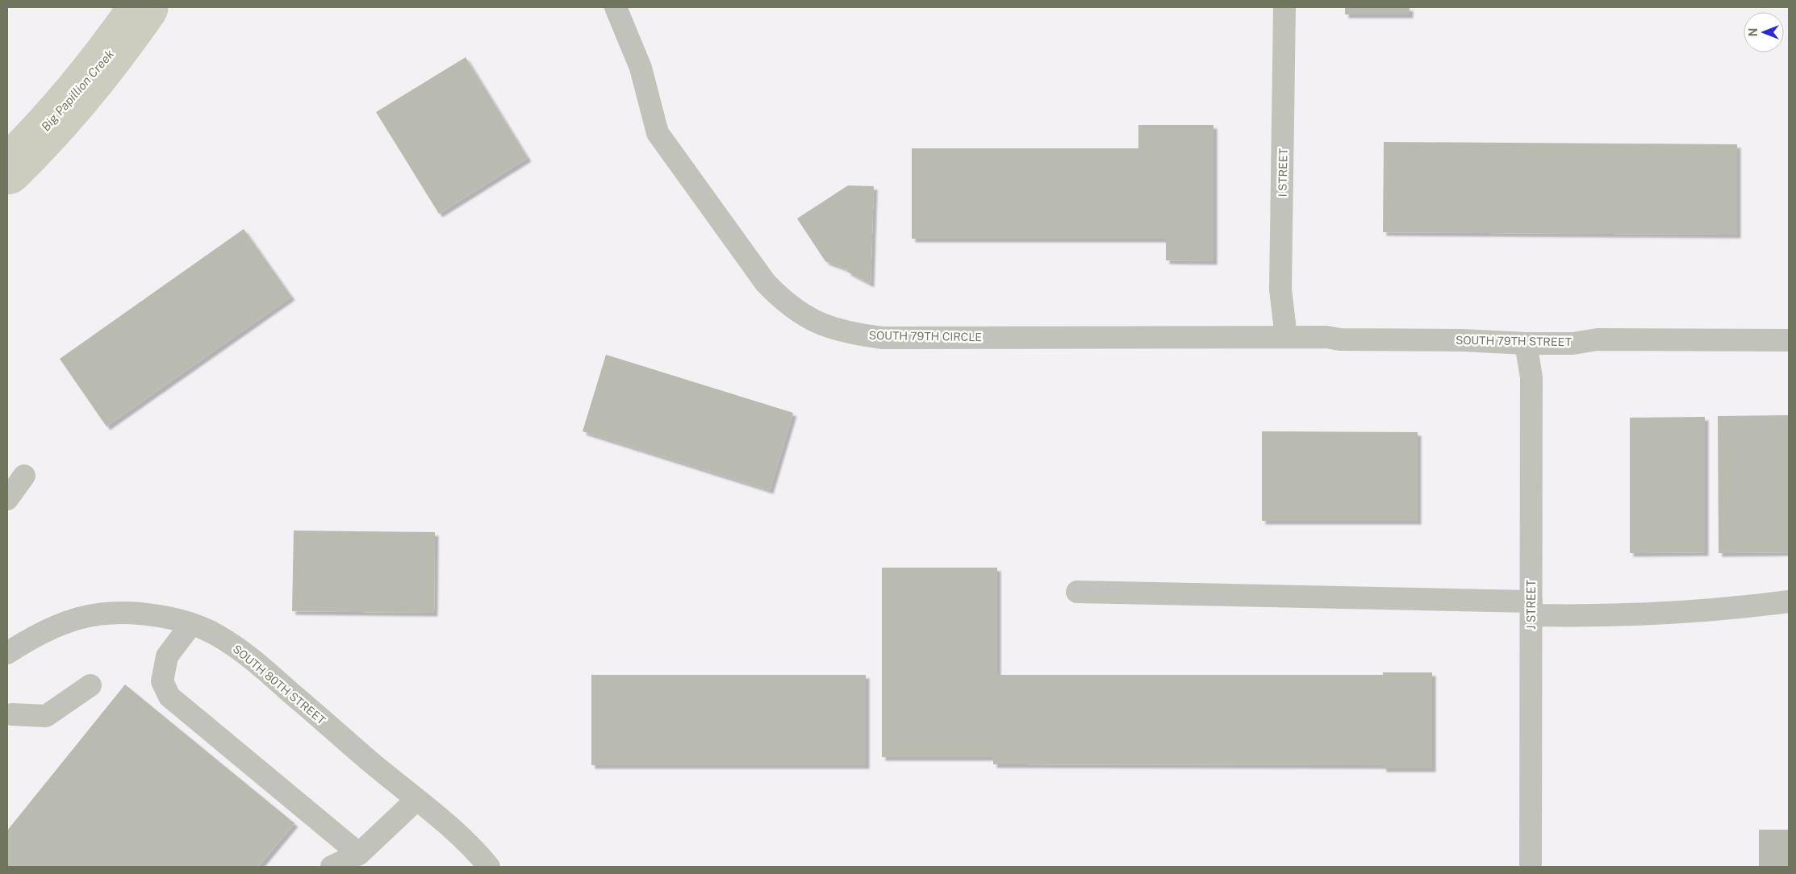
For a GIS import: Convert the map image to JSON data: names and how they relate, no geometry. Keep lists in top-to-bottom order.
{
  "streets": {
    "street": [
      "I STREET",
      "SOUTH 79TH CIRCLE",
      "SOUTH 79TH STREET",
      "J STREET",
      "SOUTH 80TH STREET"
    ]
  },
  "crossings": [
    ["I STREET", "SOUTH 79TH CIRCLE"],
    ["I STREET", "SOUTH 79TH STREET"],
    ["SOUTH 79TH CIRCLE", "SOUTH 79TH STREET"],
    ["SOUTH 79TH STREET", "J STREET"]
  ],
  "water": ["Big Papillion Creek"],
  "north": "left"
}
